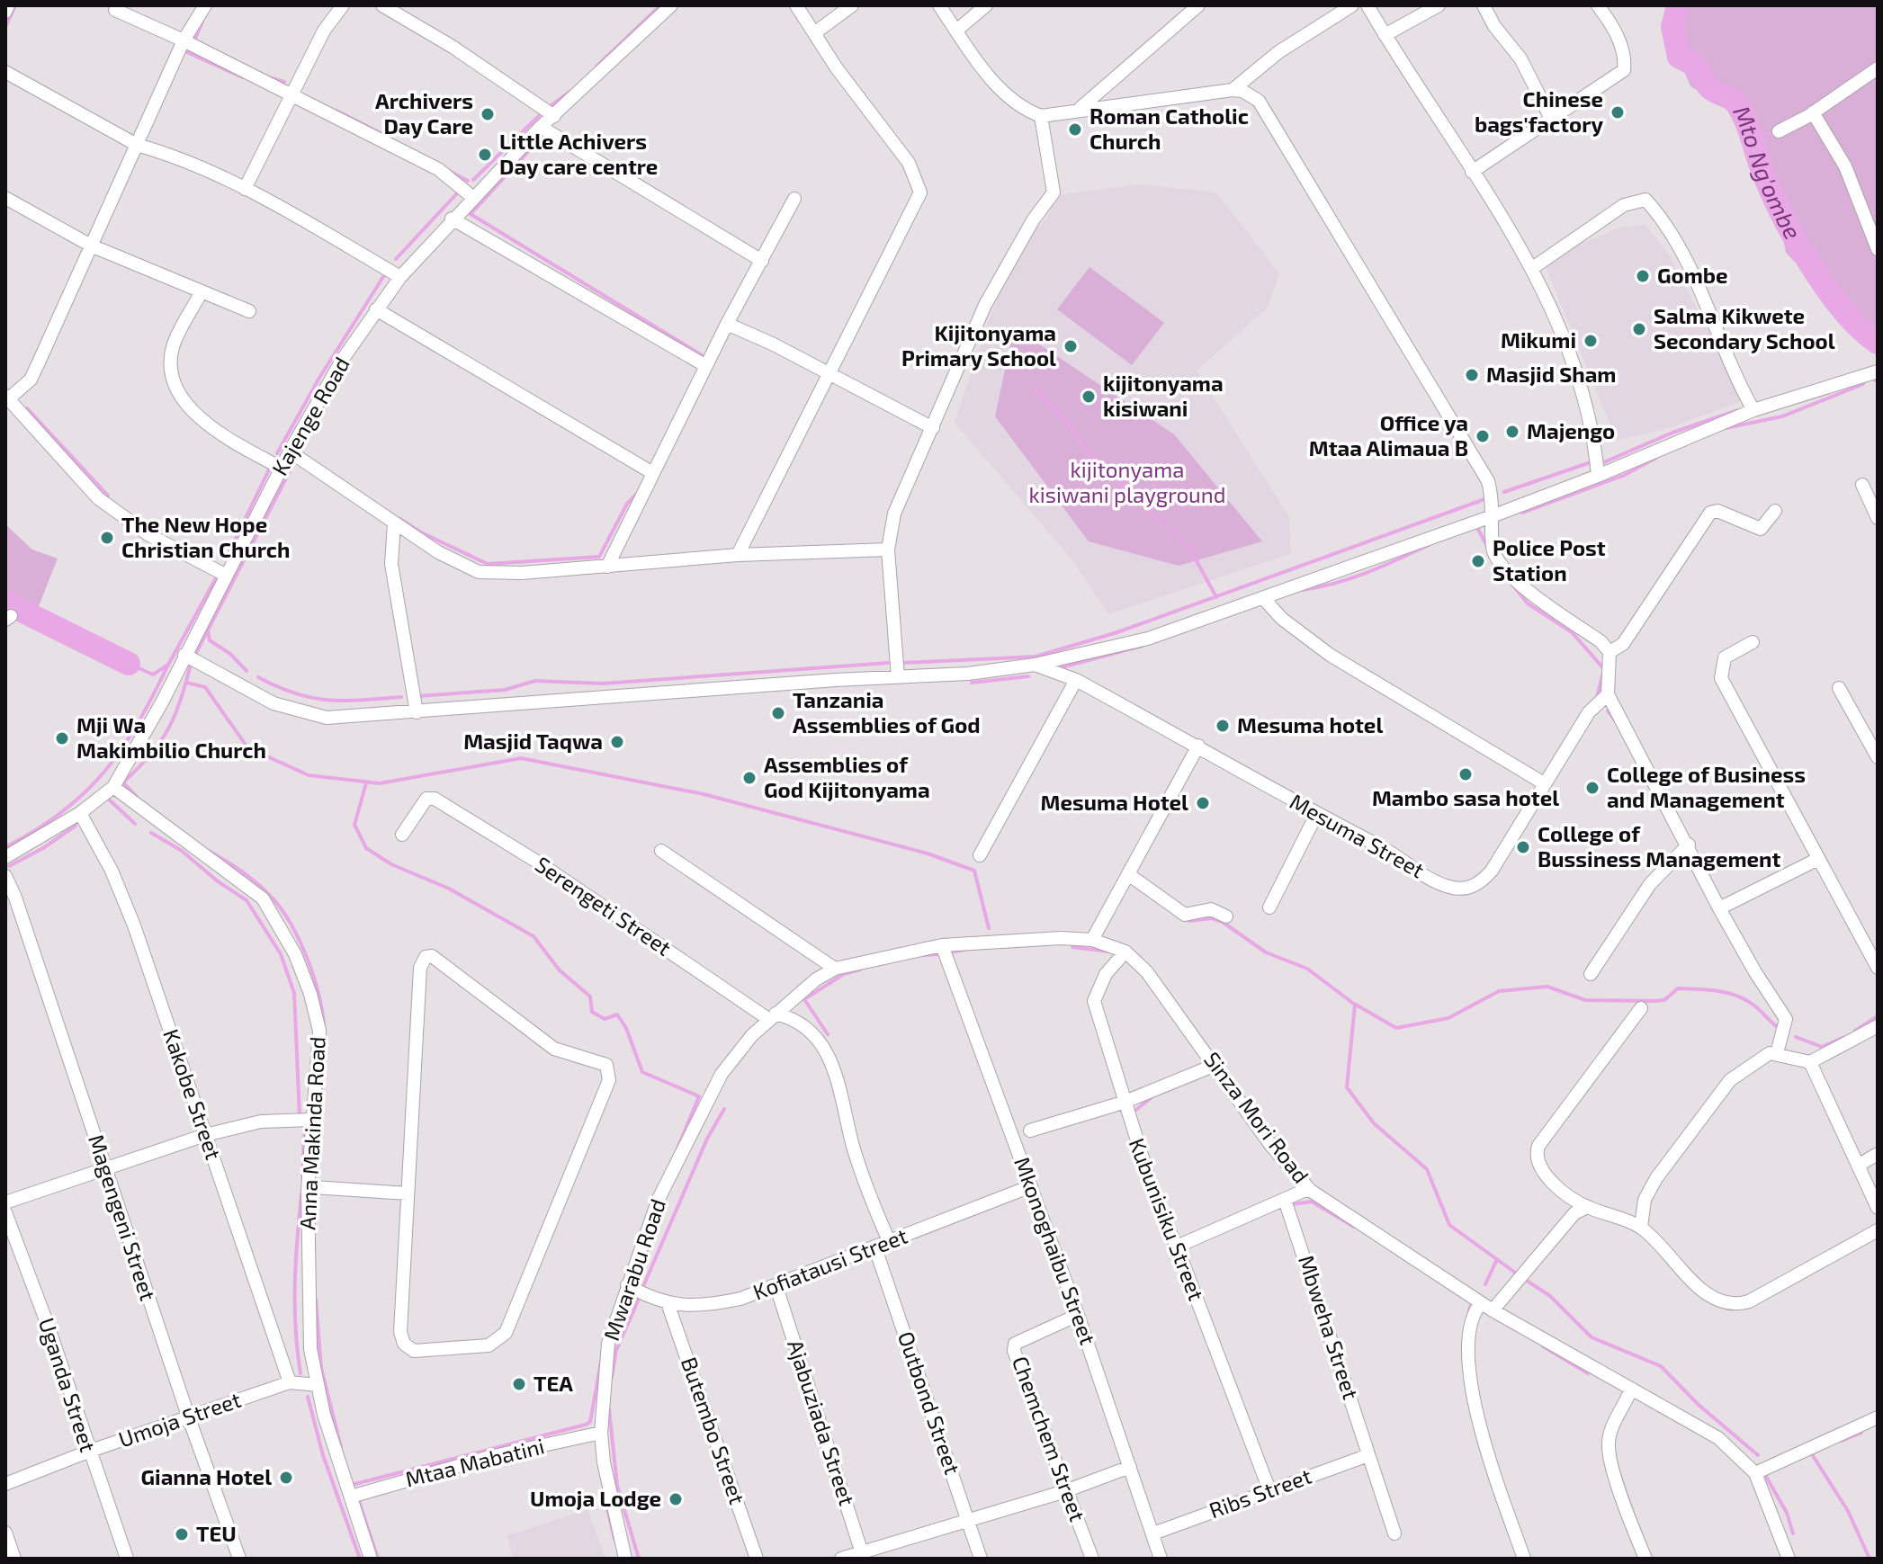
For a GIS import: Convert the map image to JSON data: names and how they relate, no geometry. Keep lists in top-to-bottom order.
{
  "streets": {
    "street": [
      "Kajenge Road",
      "Mesuma Street",
      "Serengeti Street",
      "Kakobe Street",
      "Sinza Mori Road",
      "Anna Makinda Road",
      "Magengeni Street",
      "Kubunisiku Street",
      "Mkonoghaibu Street",
      "Kofiatausi Street",
      "Mwarabu Road",
      "Mbweha Street",
      "Uganda Street",
      "Outbond Street",
      "Umoja Street",
      "Ajabuziada Street",
      "Butembo Street",
      "Chemchem Street",
      "Mtaa Mabatini",
      "Ribs Street"
    ]
  },
  "crossings": [
    ["Kajenge Road", "Kakobe Street"],
    ["Kajenge Road", "Anna Makinda Road"],
    ["Serengeti Street", "Sinza Mori Road"],
    ["Serengeti Street", "Kofiatausi Street"],
    ["Serengeti Street", "Mwarabu Road"],
    ["Kakobe Street", "Umoja Street"],
    ["Sinza Mori Road", "Kubunisiku Street"],
    ["Sinza Mori Road", "Mkonoghaibu Street"],
    ["Sinza Mori Road", "Mwarabu Road"],
    ["Anna Makinda Road", "Umoja Street"],
    ["Anna Makinda Road", "Mtaa Mabatini"],
    ["Magengeni Street", "Umoja Street"],
    ["Kubunisiku Street", "Ribs Street"],
    ["Mkonoghaibu Street", "Kofiatausi Street"],
    ["Mkonoghaibu Street", "Chemchem Street"],
    ["Mkonoghaibu Street", "Ribs Street"],
    ["Kofiatausi Street", "Mwarabu Road"],
    ["Kofiatausi Street", "Outbond Street"],
    ["Kofiatausi Street", "Ajabuziada Street"],
    ["Kofiatausi Street", "Butembo Street"],
    ["Mwarabu Road", "Mtaa Mabatini"],
    ["Mbweha Street", "Ribs Street"],
    ["Uganda Street", "Umoja Street"]
  ],
  "water": ["Mto Ng'ombe"],
  "parks": ["kijitonyama kisiwani playground"],
  "places": [
    "Chinese bags'factory",
    "Archivers Day Care",
    "Roman Catholic Church",
    "Little Achivers Day care centre",
    "Gombe",
    "Salma Kikwete Secondary School",
    "Mikumi",
    "Kijitonyama Primary School",
    "Masjid Sham",
    "kijitonyama kisiwani",
    "Majengo",
    "Office ya Mtaa Alimaua B",
    "The New Hope Christian Church",
    "Police Post Station",
    "Tanzania Assemblies of God",
    "Mesuma hotel",
    "Mji Wa Makimbilio Church",
    "Masjid Taqwa",
    "Mambo sasa hotel",
    "Assemblies of God Kijitonyama",
    "College of Business and Management",
    "Mesuma Hotel",
    "College of Bussiness Management",
    "TEA",
    "Gianna Hotel",
    "Umoja Lodge",
    "TEU"
  ]
}
